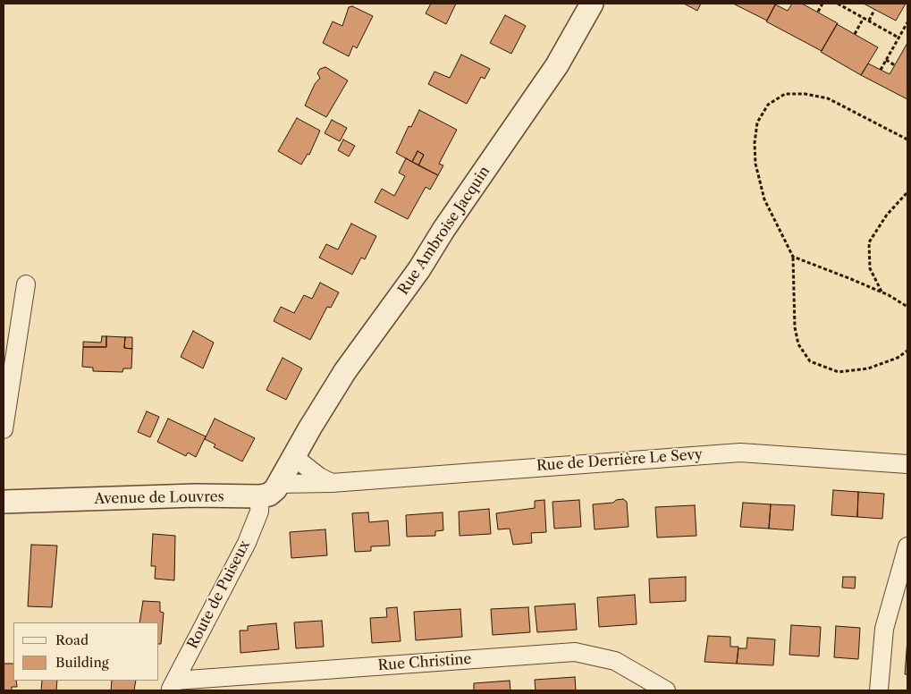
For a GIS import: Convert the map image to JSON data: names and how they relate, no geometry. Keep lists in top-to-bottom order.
{
  "streets": {
    "street": [
      "Rue Ambroise Jacquin",
      "Rue de Derrière Le Sevy",
      "Avenue de Louvres",
      "Route de Puiseux",
      "Rue Christine"
    ]
  },
  "crossings": [
    ["Avenue de Louvres", "Route de Puiseux"],
    ["Route de Puiseux", "Rue Christine"]
  ],
  "legend": ["Road", "Building"]
}
